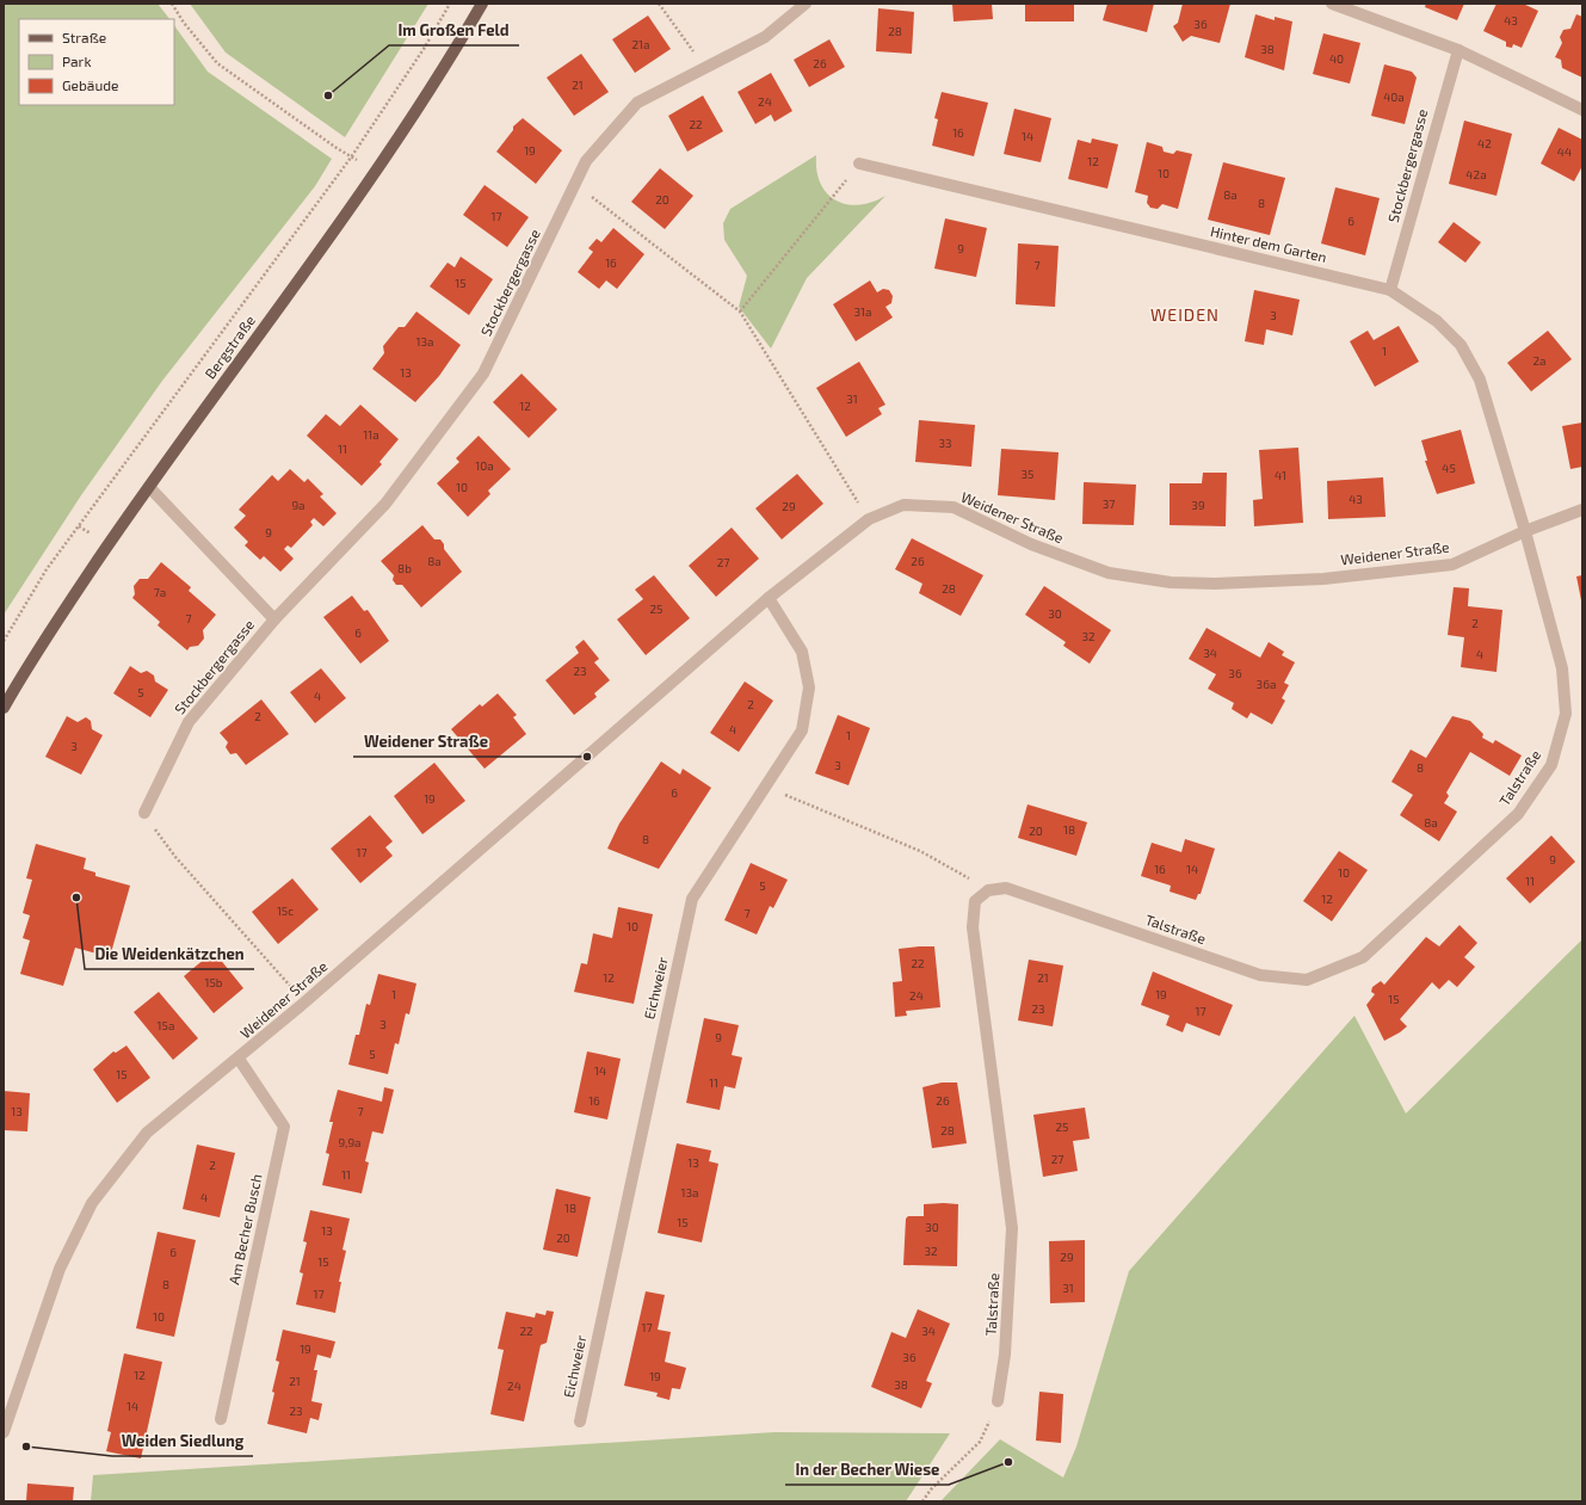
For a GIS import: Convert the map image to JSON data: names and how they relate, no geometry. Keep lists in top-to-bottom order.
{
  "streets": {
    "main road": ["Bergstraße"],
    "street": [
      "Stockbergergasse",
      "Hinter dem Garten",
      "Weidener Straße",
      "Talstraße",
      "Eichweier",
      "Am Becher Busch"
    ]
  },
  "crossings": [
    ["Stockbergergasse", "Hinter dem Garten"],
    ["Stockbergergasse", "Bergstraße"],
    ["Hinter dem Garten", "Weidener Straße"],
    ["Hinter dem Garten", "Talstraße"],
    ["Weidener Straße", "Talstraße"],
    ["Weidener Straße", "Eichweier"],
    ["Weidener Straße", "Am Becher Busch"]
  ],
  "districts": ["WEIDEN"],
  "places": [
    "Im Großen Feld",
    "Weidener Straße",
    "Die Weidenkätzchen",
    "Weiden Siedlung",
    "In der Becher Wiese"
  ],
  "house_numbers": [
    "43",
    "36",
    "28",
    "21a",
    "38",
    "40",
    "26",
    "21",
    "40a",
    "24",
    "22",
    "16",
    "14",
    "42",
    "19",
    "44",
    "12",
    "10",
    "42a",
    "8a",
    "20",
    "8",
    "17",
    "6",
    "9",
    "16",
    "7",
    "15",
    "31a",
    "3",
    "13a",
    "1",
    "2a",
    "13",
    "31",
    "12",
    "11a",
    "33",
    "11",
    "10a",
    "45",
    "35",
    "41",
    "10",
    "43",
    "37",
    "9a",
    "39",
    "29",
    "9",
    "8a",
    "26",
    "27",
    "8b",
    "28",
    "7a",
    "25",
    "30",
    "7",
    "2",
    "6",
    "32",
    "34",
    "4",
    "23",
    "36",
    "36a",
    "5",
    "4",
    "2",
    "2",
    "4",
    "1",
    "3",
    "3",
    "8",
    "6",
    "19",
    "8a",
    "18",
    "20",
    "8",
    "17",
    "9",
    "16",
    "14",
    "10",
    "11",
    "5",
    "12",
    "15c",
    "7",
    "10",
    "22",
    "12",
    "21",
    "15b",
    "1",
    "19",
    "24",
    "15",
    "23",
    "17",
    "3",
    "15a",
    "9",
    "5",
    "14",
    "15",
    "11",
    "16",
    "26",
    "13",
    "7",
    "25",
    "28",
    "9,9a",
    "27",
    "13",
    "2",
    "11",
    "13a",
    "4",
    "18",
    "15",
    "30",
    "13",
    "20",
    "32",
    "6",
    "29",
    "15",
    "8",
    "31",
    "17",
    "10",
    "17",
    "22",
    "34",
    "19",
    "36",
    "12",
    "19",
    "21",
    "38",
    "24",
    "14",
    "23"
  ],
  "legend": ["Straße", "Park", "Gebäude"]
}
